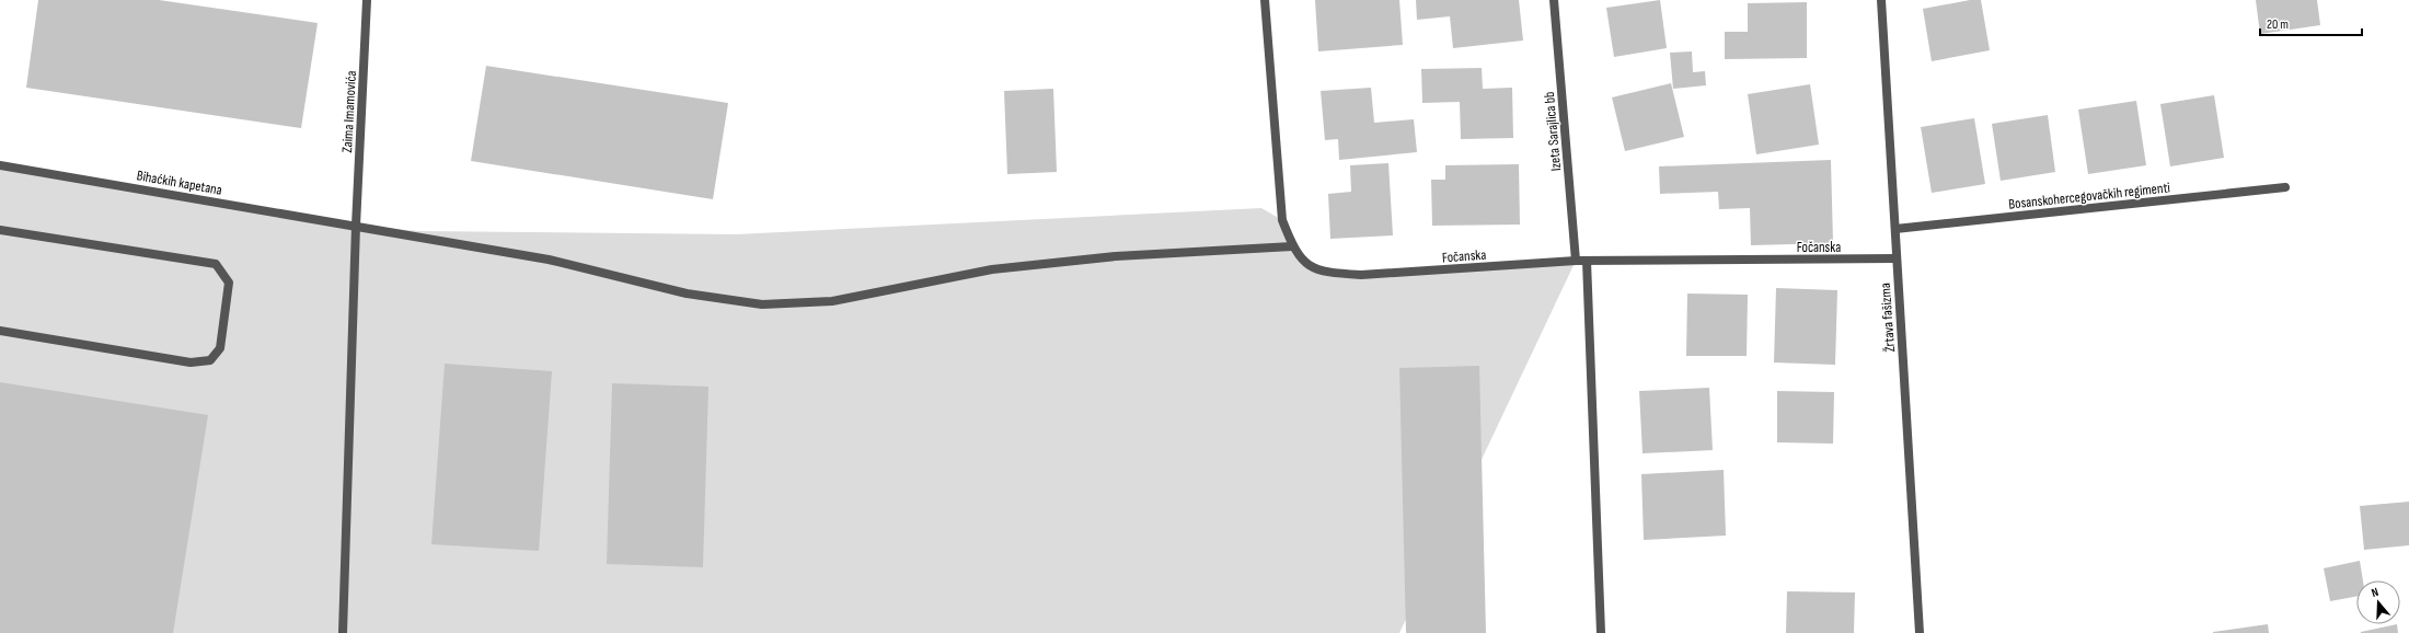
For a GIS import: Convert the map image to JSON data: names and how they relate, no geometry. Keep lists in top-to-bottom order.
{
  "streets": {
    "street": [
      "Zaima Imamovića",
      "Izeta Sarajlica bb",
      "Bihaćkih kapetana",
      "Bosanskohercegovačkih regimenti",
      "Fočanska",
      "Žrtava fašizma"
    ]
  },
  "crossings": [
    ["Zaima Imamovića", "Bihaćkih kapetana"],
    ["Izeta Sarajlica bb", "Fočanska"],
    ["Bihaćkih kapetana", "Fočanska"],
    ["Bosanskohercegovačkih regimenti", "Žrtava fašizma"],
    ["Fočanska", "Žrtava fašizma"]
  ],
  "scale_bar": "20 m",
  "north": "top"
}
